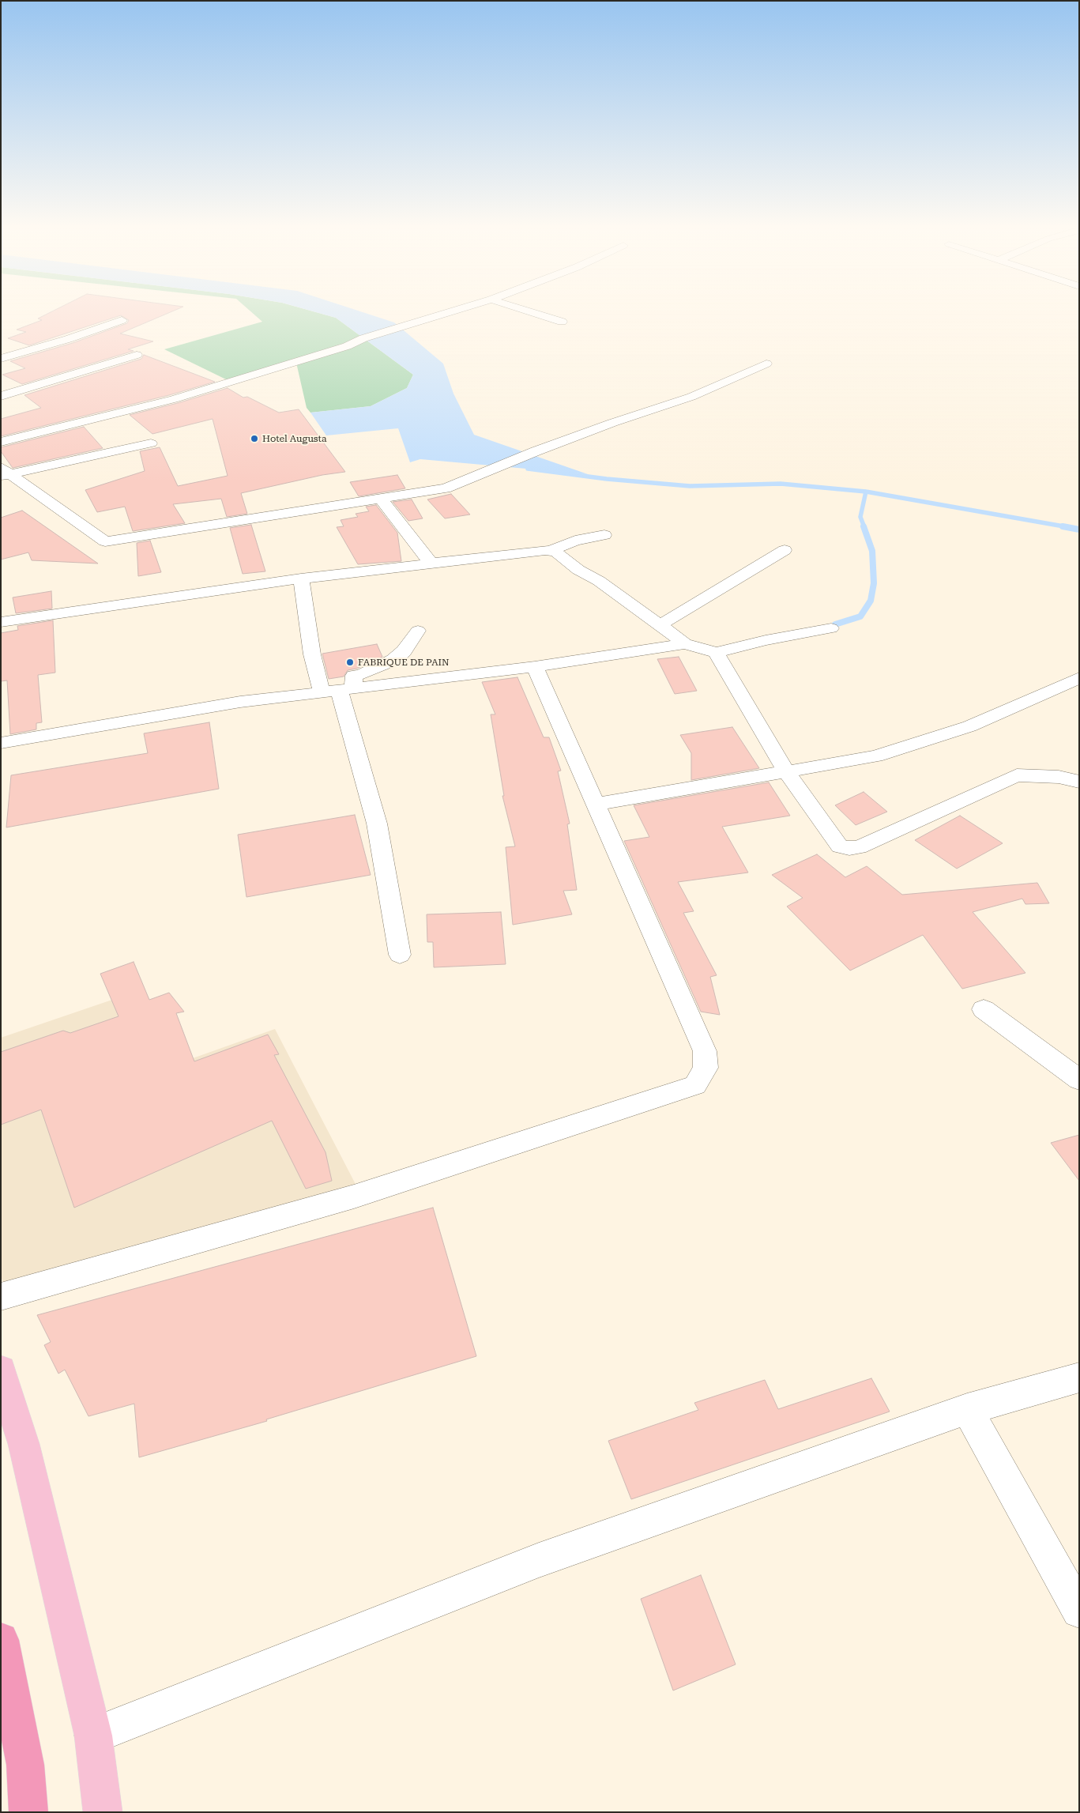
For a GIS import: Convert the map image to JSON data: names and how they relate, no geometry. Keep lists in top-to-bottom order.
{
  "places": ["Hotel Augusta", "FABRIQUE DE PAIN"]
}
